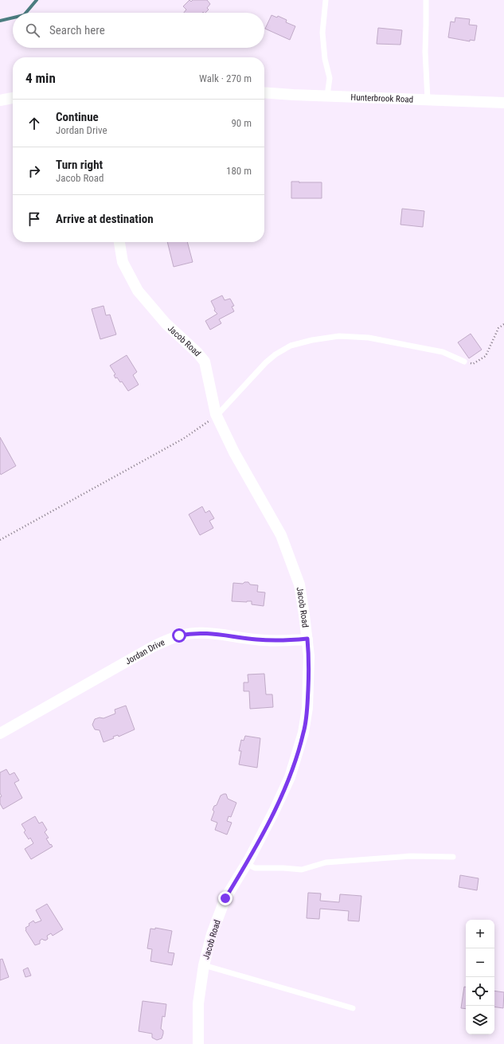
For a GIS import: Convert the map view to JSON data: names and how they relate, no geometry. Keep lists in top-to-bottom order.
{
  "streets": {
    "street": ["Hunterbrook Road", "Jacob Road", "Jordan Drive"]
  },
  "crossings": [
    ["Jacob Road", "Jordan Drive"]
  ],
  "page": {
    "search": "Search here",
    "heading": ["4 min", "Walk · 270 m"],
    "list": [
      ["Continue", "Jordan Drive", "90 m"],
      ["Turn right", "Jacob Road", "180 m"],
      "Arrive at destination"
    ],
    "map_buttons": ["+", "−"]
  }
}
